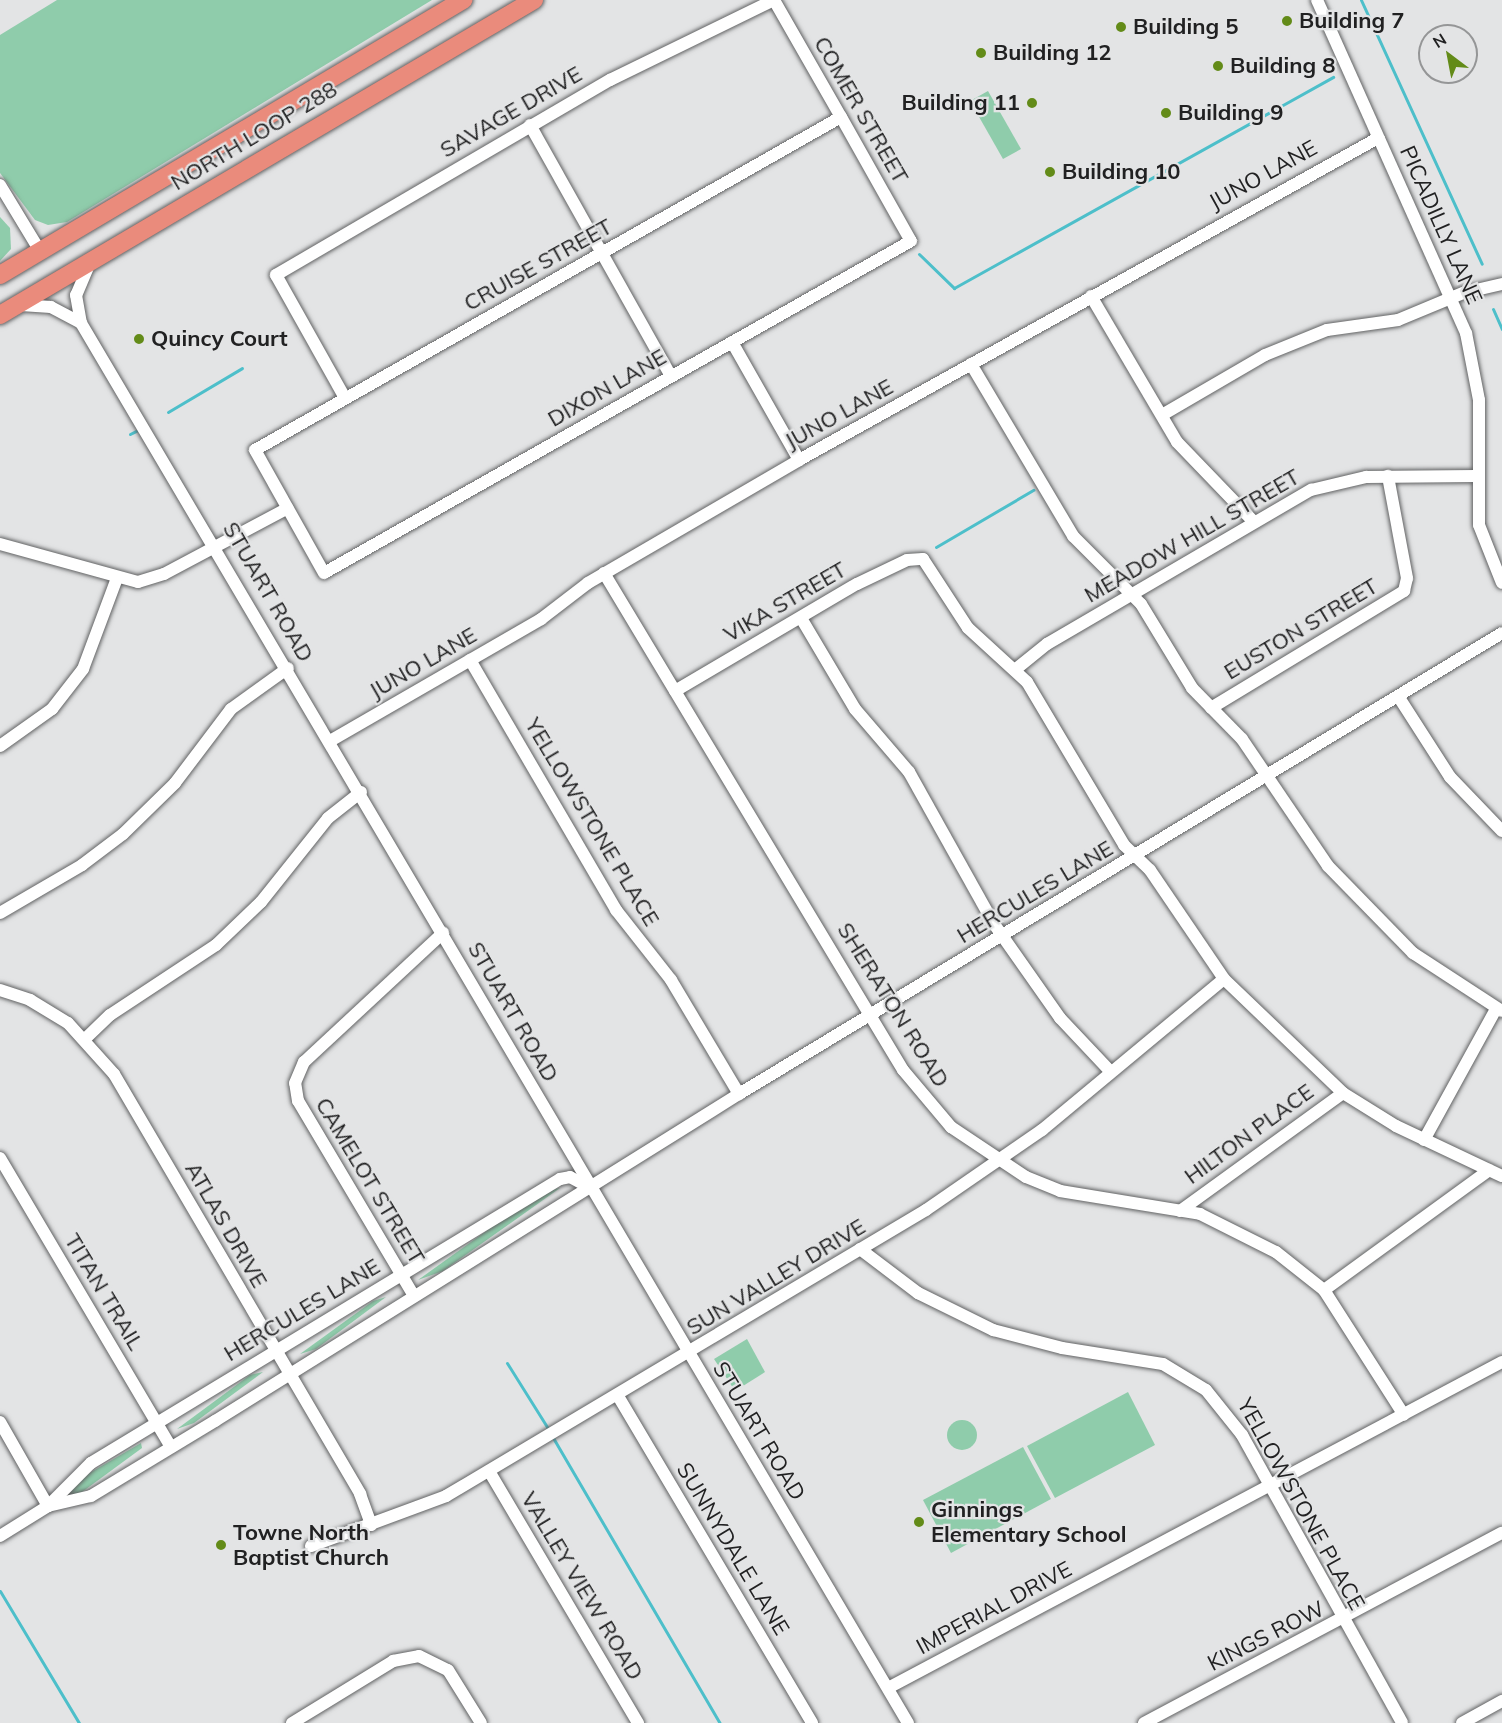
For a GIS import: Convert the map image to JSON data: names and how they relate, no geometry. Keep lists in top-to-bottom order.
{
  "streets": {
    "highway": ["NORTH LOOP 288"],
    "street": [
      "COMER STREET",
      "SAVAGE DRIVE",
      "JUNO LANE",
      "PICADILLY LANE",
      "CRUISE STREET",
      "DIXON LANE",
      "MEADOW HILL STREET",
      "STUART ROAD",
      "VIKA STREET",
      "EUSTON STREET",
      "YELLOWSTONE PLACE",
      "HERCULES LANE",
      "SHERATON ROAD",
      "HILTON PLACE",
      "CAMELOT STREET",
      "ATLAS DRIVE",
      "SUN VALLEY DRIVE",
      "TITAN TRAIL",
      "SUNNYDALE LANE",
      "VALLEY VIEW ROAD",
      "IMPERIAL DRIVE",
      "KINGS ROW"
    ]
  },
  "crossings": [
    ["COMER STREET", "SAVAGE DRIVE"],
    ["COMER STREET", "CRUISE STREET"],
    ["COMER STREET", "DIXON LANE"],
    ["SAVAGE DRIVE", "CRUISE STREET"],
    ["NORTH LOOP 288", "STUART ROAD"],
    ["JUNO LANE", "PICADILLY LANE"],
    ["JUNO LANE", "STUART ROAD"],
    ["JUNO LANE", "YELLOWSTONE PLACE"],
    ["JUNO LANE", "SHERATON ROAD"],
    ["PICADILLY LANE", "MEADOW HILL STREET"],
    ["CRUISE STREET", "DIXON LANE"],
    ["MEADOW HILL STREET", "VIKA STREET"],
    ["MEADOW HILL STREET", "EUSTON STREET"],
    ["STUART ROAD", "HERCULES LANE"],
    ["STUART ROAD", "CAMELOT STREET"],
    ["STUART ROAD", "SUN VALLEY DRIVE"],
    ["STUART ROAD", "IMPERIAL DRIVE"],
    ["VIKA STREET", "SHERATON ROAD"],
    ["YELLOWSTONE PLACE", "HERCULES LANE"],
    ["YELLOWSTONE PLACE", "SUN VALLEY DRIVE"],
    ["YELLOWSTONE PLACE", "IMPERIAL DRIVE"],
    ["YELLOWSTONE PLACE", "KINGS ROW"],
    ["HERCULES LANE", "SHERATON ROAD"],
    ["HERCULES LANE", "CAMELOT STREET"],
    ["HERCULES LANE", "ATLAS DRIVE"],
    ["HERCULES LANE", "TITAN TRAIL"],
    ["SHERATON ROAD", "HILTON PLACE"],
    ["SHERATON ROAD", "SUN VALLEY DRIVE"],
    ["SHERATON ROAD", "IMPERIAL DRIVE"],
    ["ATLAS DRIVE", "SUN VALLEY DRIVE"],
    ["SUN VALLEY DRIVE", "SUNNYDALE LANE"],
    ["SUN VALLEY DRIVE", "VALLEY VIEW ROAD"]
  ],
  "places": [
    "Building 7",
    "Building 5",
    "Building 12",
    "Building 8",
    "Building 11",
    "Building 9",
    "Building 10",
    "Quincy Court",
    "Ginnings Elementary School",
    "Towne North Baptist Church"
  ],
  "north": "top left"
}
